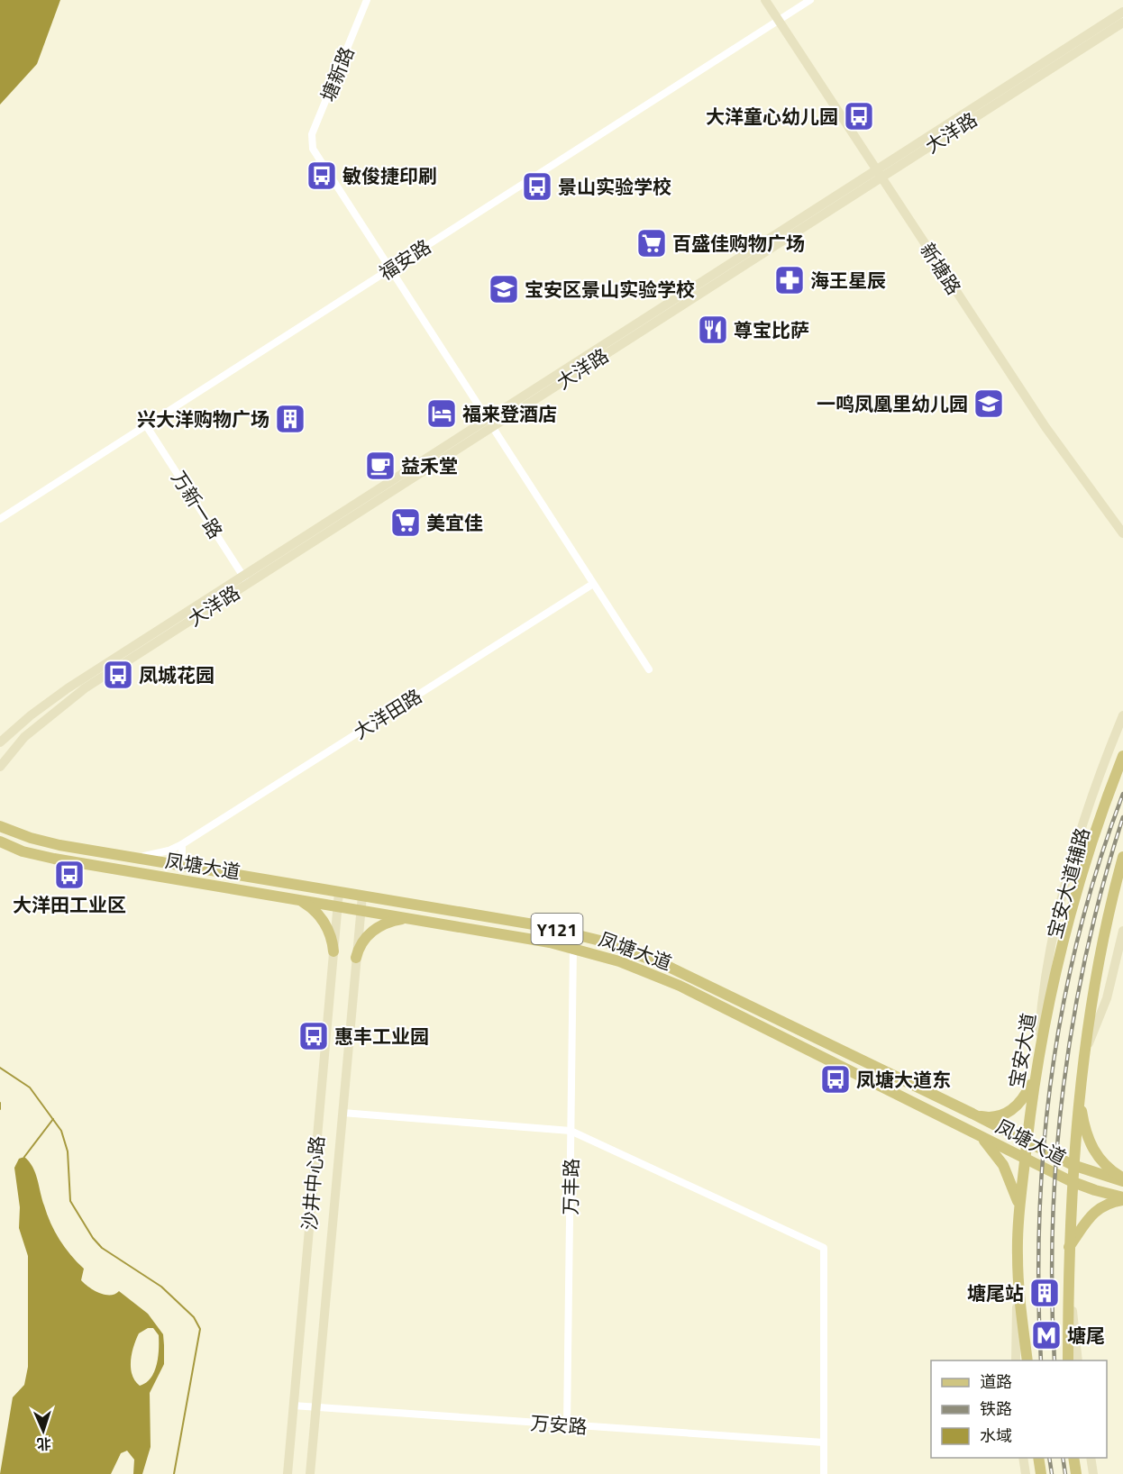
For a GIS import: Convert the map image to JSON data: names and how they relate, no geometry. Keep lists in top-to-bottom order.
{
  "streets": {
    "main road": ["凤塘大道", "Y121", "宝安大道"],
    "street": [
      "塘新路",
      "大洋路",
      "福安路",
      "新塘路",
      "万新一路",
      "大洋田路",
      "宝安大道辅路",
      "沙井中心路",
      "万丰路",
      "万安路"
    ]
  },
  "crossings": [
    ["塘新路", "福安路"],
    ["大洋路", "新塘路"],
    ["大洋路", "万新一路"],
    ["福安路", "新塘路"],
    ["福安路", "万新一路"],
    ["大洋田路", "凤塘大道"],
    ["凤塘大道", "宝安大道"],
    ["凤塘大道", "沙井中心路"],
    ["凤塘大道", "万丰路"],
    ["宝安大道辅路", "宝安大道"],
    ["沙井中心路", "万安路"],
    ["万丰路", "万安路"]
  ],
  "places": {
    "bus stop": [
      "大洋童心幼儿园",
      "敏俊捷印刷",
      "景山实验学校",
      "凤城花园",
      "大洋田工业区",
      "惠丰工业园",
      "凤塘大道东"
    ],
    "supermarket": ["百盛佳购物广场", "美宜佳"],
    "pharmacy": ["海王星辰"],
    "school or university": ["宝安区景山实验学校", "一鸣凤凰里幼儿园"],
    "restaurant": ["尊宝比萨"],
    "hotel": ["福来登酒店"],
    "building": ["兴大洋购物广场", "塘尾站"],
    "cafe": ["益禾堂"],
    "metro station": ["塘尾"]
  },
  "legend": ["道路", "铁路", "水域"],
  "north": "bottom"
}
